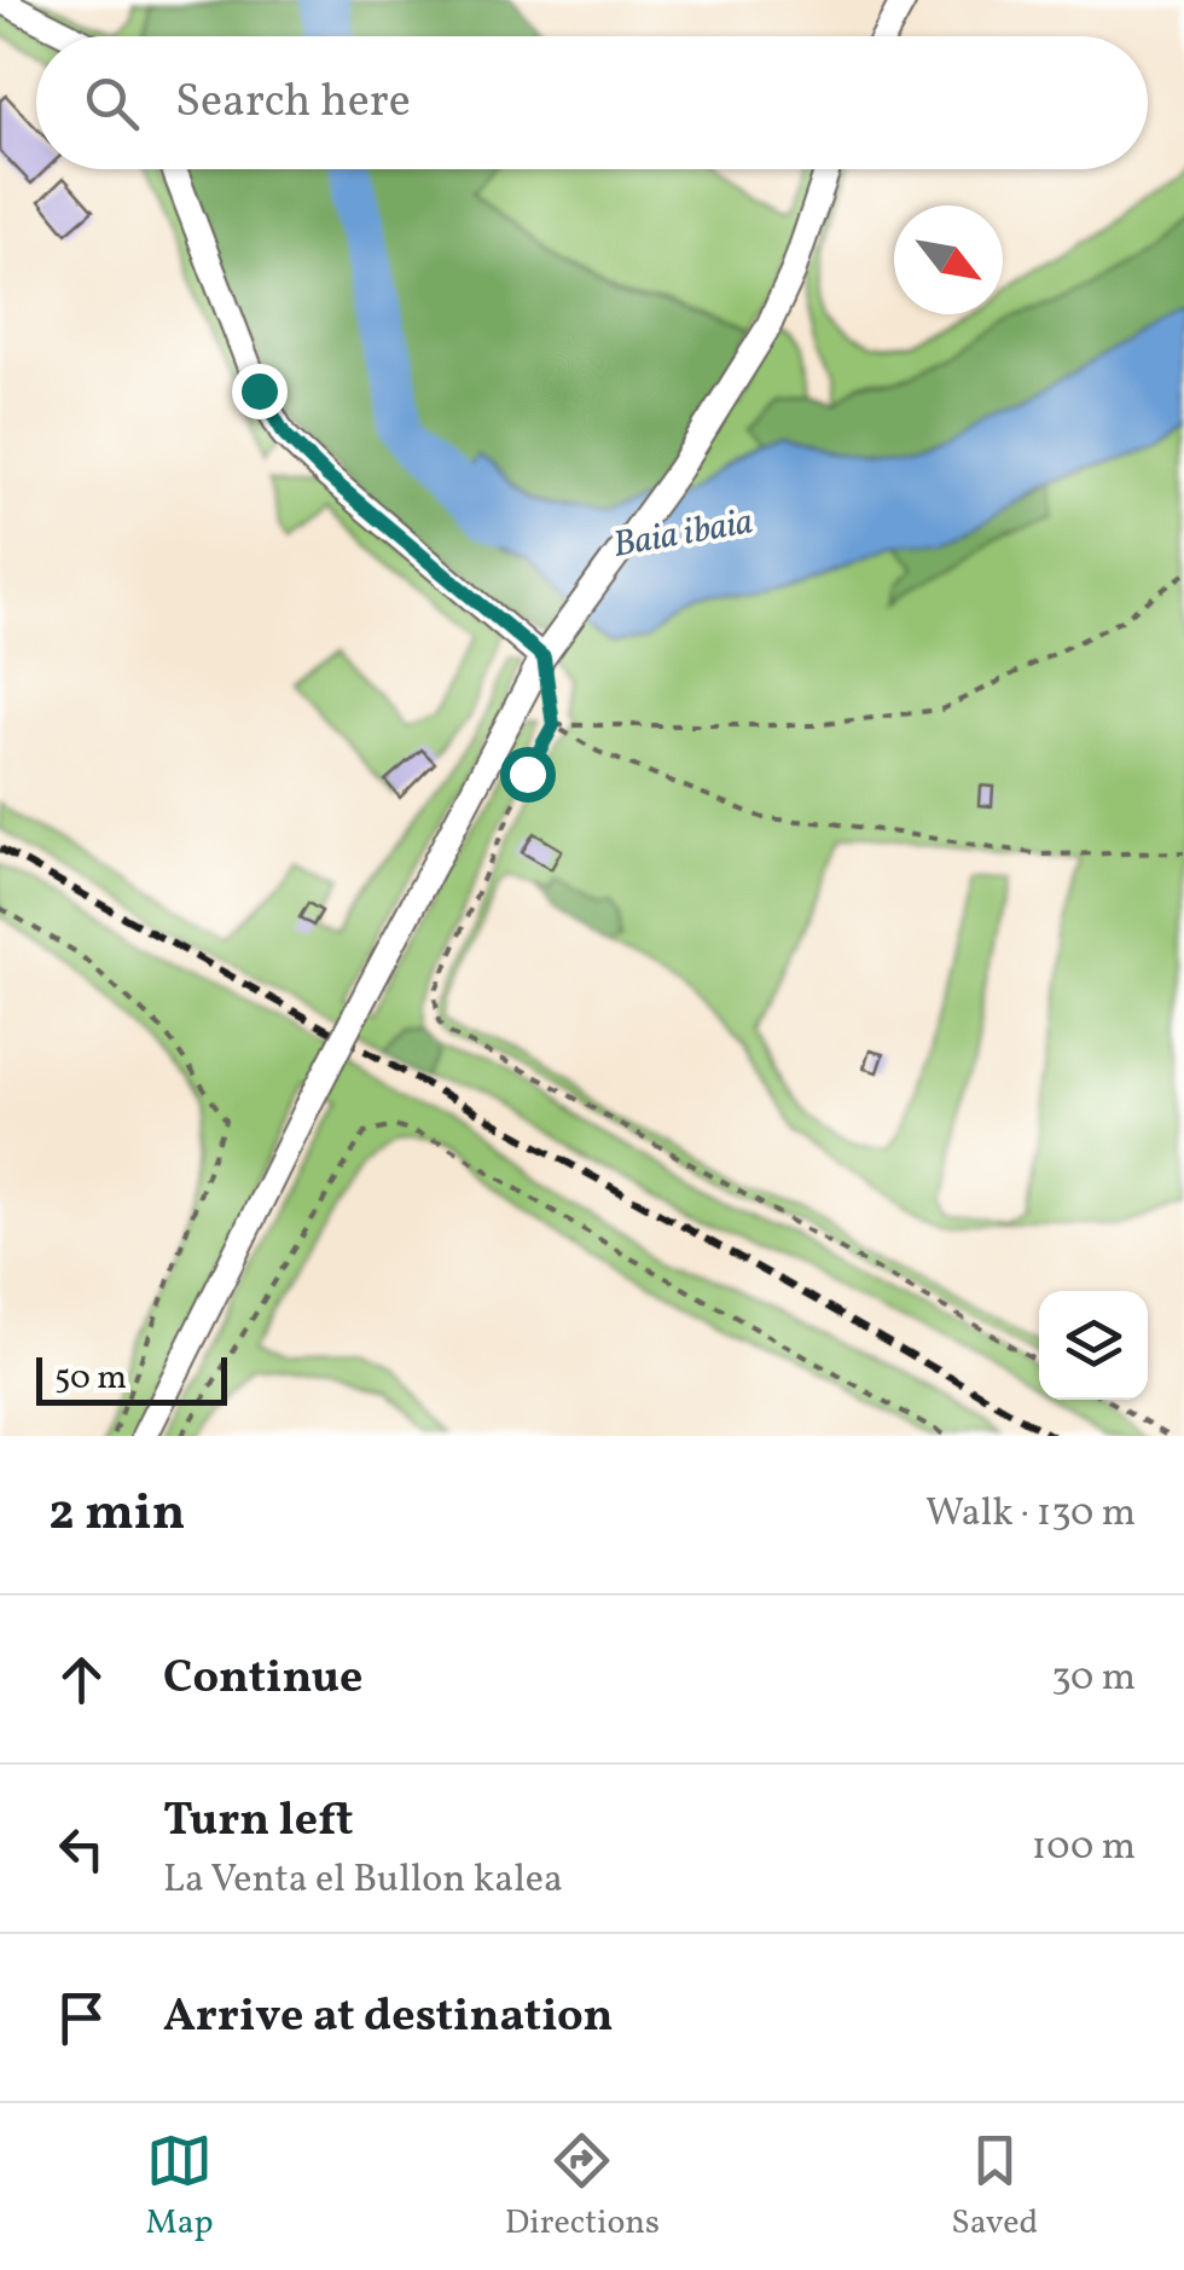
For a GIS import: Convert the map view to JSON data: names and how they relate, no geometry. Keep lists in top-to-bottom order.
{
  "water": ["Baia ibaia"],
  "scale_bar": "50 m",
  "north": "bottom right",
  "page": {
    "search": "Search here",
    "scale": "50 m",
    "heading": ["2 min", "Walk · 130 m"],
    "list": [
      ["Continue", "30 m"],
      ["Turn left", "La Venta el Bullon kalea", "100 m"],
      "Arrive at destination"
    ],
    "nav": ["Map", "Directions", "Saved"]
  }
}
